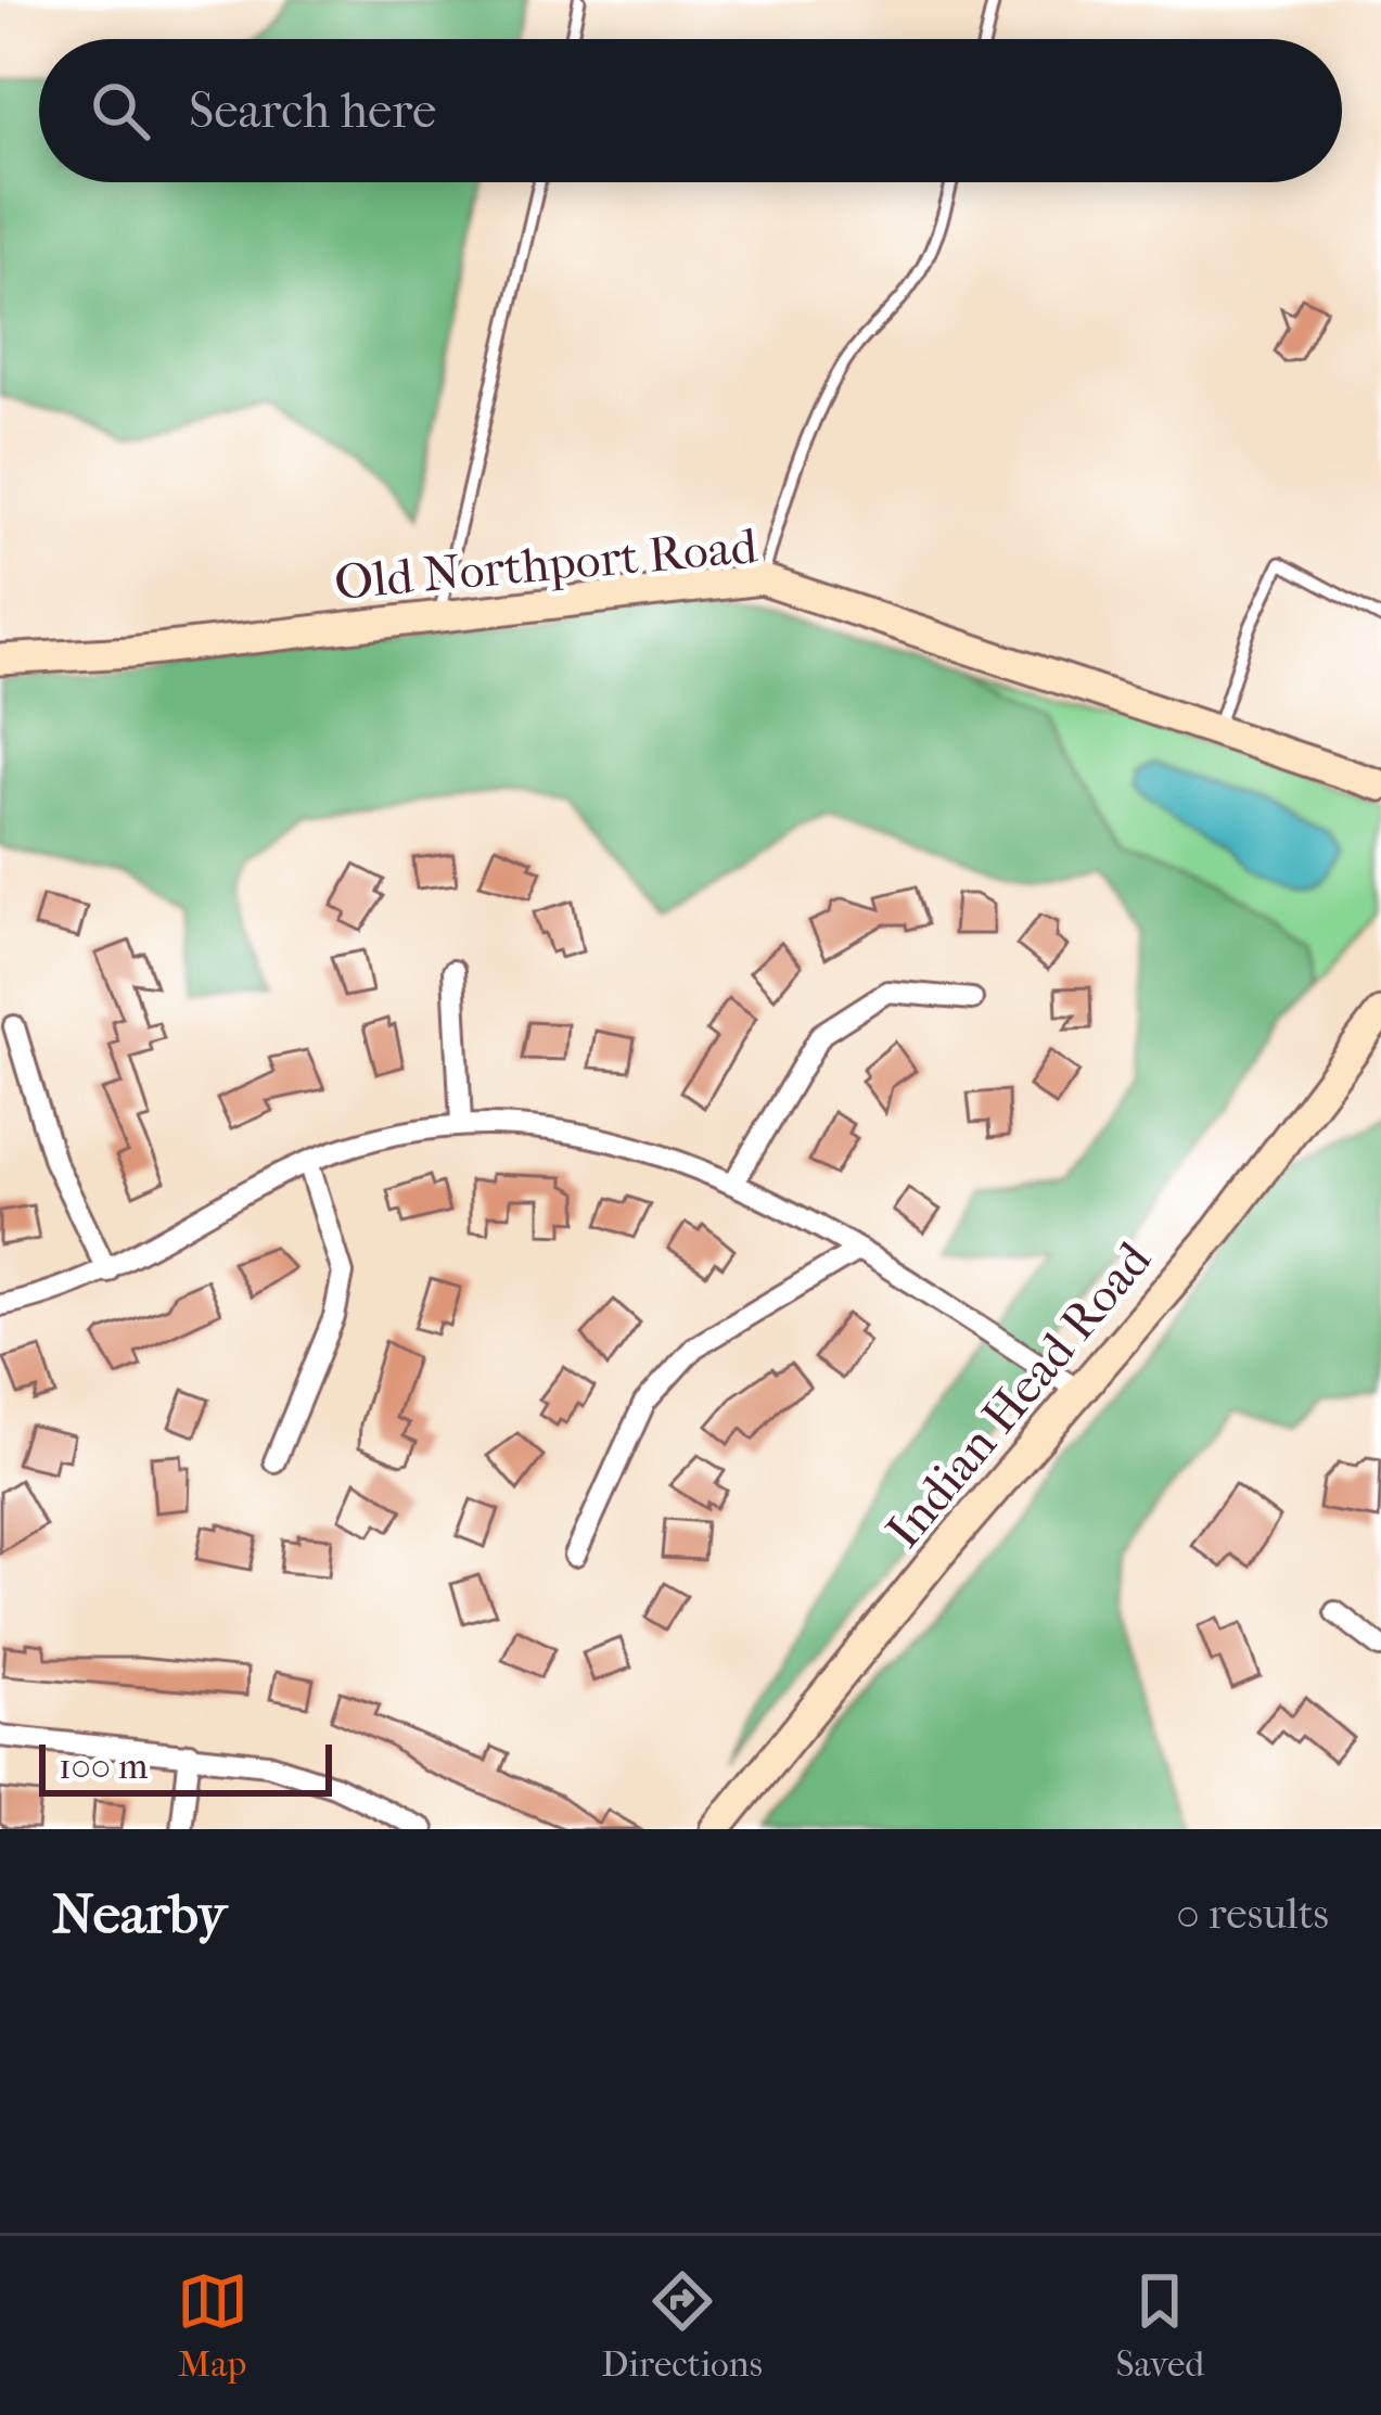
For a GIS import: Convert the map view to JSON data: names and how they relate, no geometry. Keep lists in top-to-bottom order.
{
  "streets": {
    "main road": ["Old Northport Road", "Indian Head Road"]
  },
  "scale_bar": "100 m",
  "page": {
    "search": "Search here",
    "scale": "100 m",
    "heading": ["Nearby", "0 results"],
    "nav": ["Map", "Directions", "Saved"]
  }
}
